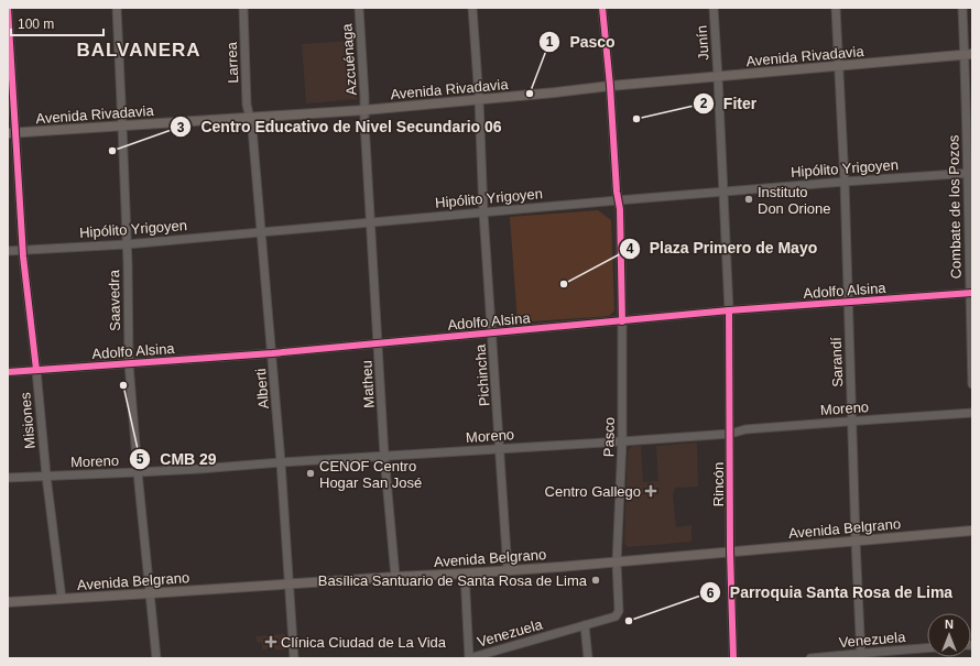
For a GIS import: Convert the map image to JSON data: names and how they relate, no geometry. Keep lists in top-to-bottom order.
{
  "streets": {
    "main road": ["Avenida Rivadavia", "Avenida Belgrano"],
    "street": [
      "Junín",
      "Azcuénaga",
      "Larrea",
      "Hipólito Yrigoyen",
      "Combate de los Pozos",
      "Adolfo Alsina",
      "Saavedra",
      "Sarandí",
      "Pichincha",
      "Matheu",
      "Alberti",
      "Moreno",
      "Misiones",
      "Pasco",
      "Rincón",
      "Venezuela"
    ]
  },
  "crossings": [
    ["Junín", "Avenida Rivadavia"],
    ["Junín", "Rincón"],
    ["Avenida Rivadavia", "Azcuénaga"],
    ["Avenida Rivadavia", "Larrea"],
    ["Avenida Rivadavia", "Combate de los Pozos"],
    ["Avenida Rivadavia", "Saavedra"],
    ["Avenida Rivadavia", "Sarandí"],
    ["Avenida Rivadavia", "Pichincha"],
    ["Avenida Rivadavia", "Matheu"],
    ["Avenida Rivadavia", "Alberti"],
    ["Avenida Rivadavia", "Misiones"],
    ["Avenida Rivadavia", "Pasco"],
    ["Avenida Rivadavia", "Rincón"],
    ["Azcuénaga", "Matheu"],
    ["Larrea", "Alberti"],
    ["Hipólito Yrigoyen", "Combate de los Pozos"],
    ["Hipólito Yrigoyen", "Saavedra"],
    ["Hipólito Yrigoyen", "Sarandí"],
    ["Hipólito Yrigoyen", "Pichincha"],
    ["Hipólito Yrigoyen", "Matheu"],
    ["Hipólito Yrigoyen", "Alberti"],
    ["Hipólito Yrigoyen", "Misiones"],
    ["Hipólito Yrigoyen", "Pasco"],
    ["Hipólito Yrigoyen", "Rincón"],
    ["Combate de los Pozos", "Adolfo Alsina"],
    ["Adolfo Alsina", "Saavedra"],
    ["Adolfo Alsina", "Sarandí"],
    ["Adolfo Alsina", "Pichincha"],
    ["Adolfo Alsina", "Matheu"],
    ["Adolfo Alsina", "Alberti"],
    ["Adolfo Alsina", "Misiones"],
    ["Adolfo Alsina", "Pasco"],
    ["Adolfo Alsina", "Rincón"],
    ["Saavedra", "Moreno"],
    ["Saavedra", "Avenida Belgrano"],
    ["Sarandí", "Moreno"],
    ["Sarandí", "Avenida Belgrano"],
    ["Sarandí", "Venezuela"],
    ["Pichincha", "Moreno"],
    ["Pichincha", "Avenida Belgrano"],
    ["Matheu", "Moreno"],
    ["Matheu", "Avenida Belgrano"],
    ["Alberti", "Moreno"],
    ["Alberti", "Avenida Belgrano"],
    ["Moreno", "Misiones"],
    ["Moreno", "Pasco"],
    ["Moreno", "Rincón"],
    ["Misiones", "Avenida Belgrano"],
    ["Pasco", "Avenida Belgrano"],
    ["Pasco", "Venezuela"],
    ["Rincón", "Avenida Belgrano"]
  ],
  "districts": ["BALVANERA"],
  "places": {
    "other": [
      "Pasco",
      "Fiter",
      "Centro Educativo de Nivel Secundario 06",
      "Instituto Don Orione",
      "Plaza Primero de Mayo",
      "CMB 29",
      "CENOF Centro Hogar San José",
      "Basílica Santuario de Santa Rosa de Lima",
      "Parroquia Santa Rosa de Lima"
    ],
    "health": ["Centro Gallego", "Clínica Ciudad de La Vida"]
  },
  "scale_bar": "100 m",
  "north": "top"
}
